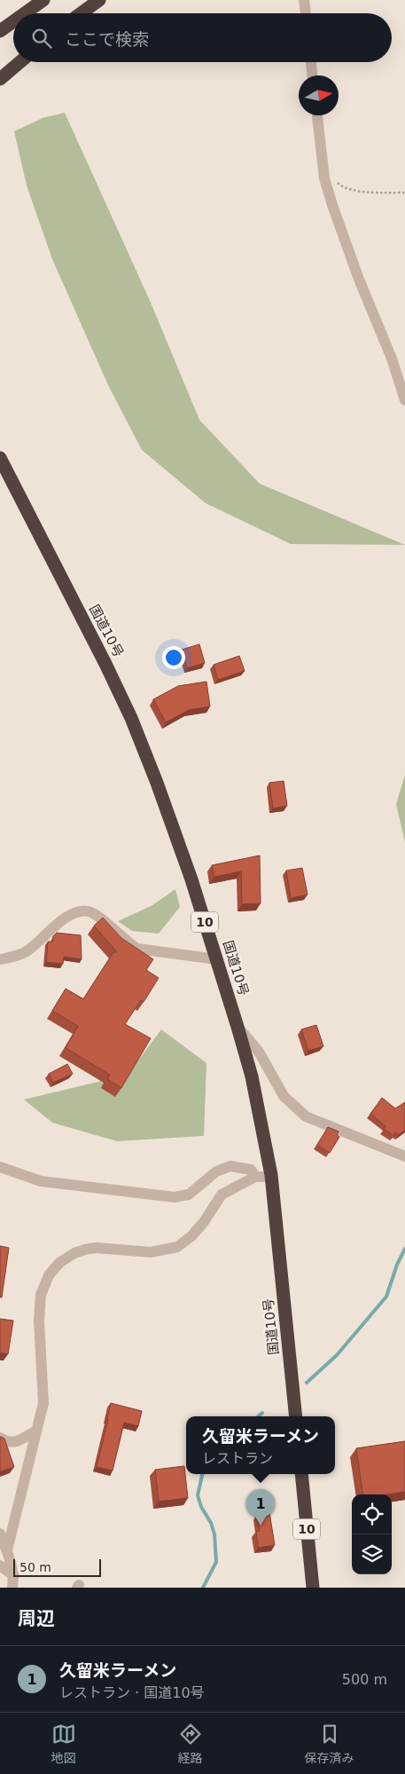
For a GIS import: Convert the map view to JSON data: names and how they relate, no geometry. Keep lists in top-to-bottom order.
{
  "streets": {
    "highway": ["国道10号", "10"]
  },
  "scale_bar": "50 m",
  "north": "right",
  "page": {
    "search": "ここで検索",
    "popup": ["久留米ラーメン", "レストラン"],
    "pins": "1",
    "scale": "50 m",
    "heading": "周辺",
    "list": [
      {
        "mark": "1",
        "name": "久留米ラーメン",
        "note": "レストラン · 国道10号",
        "value": "500 m"
      }
    ],
    "nav": ["地図", "経路", "保存済み"]
  }
}
